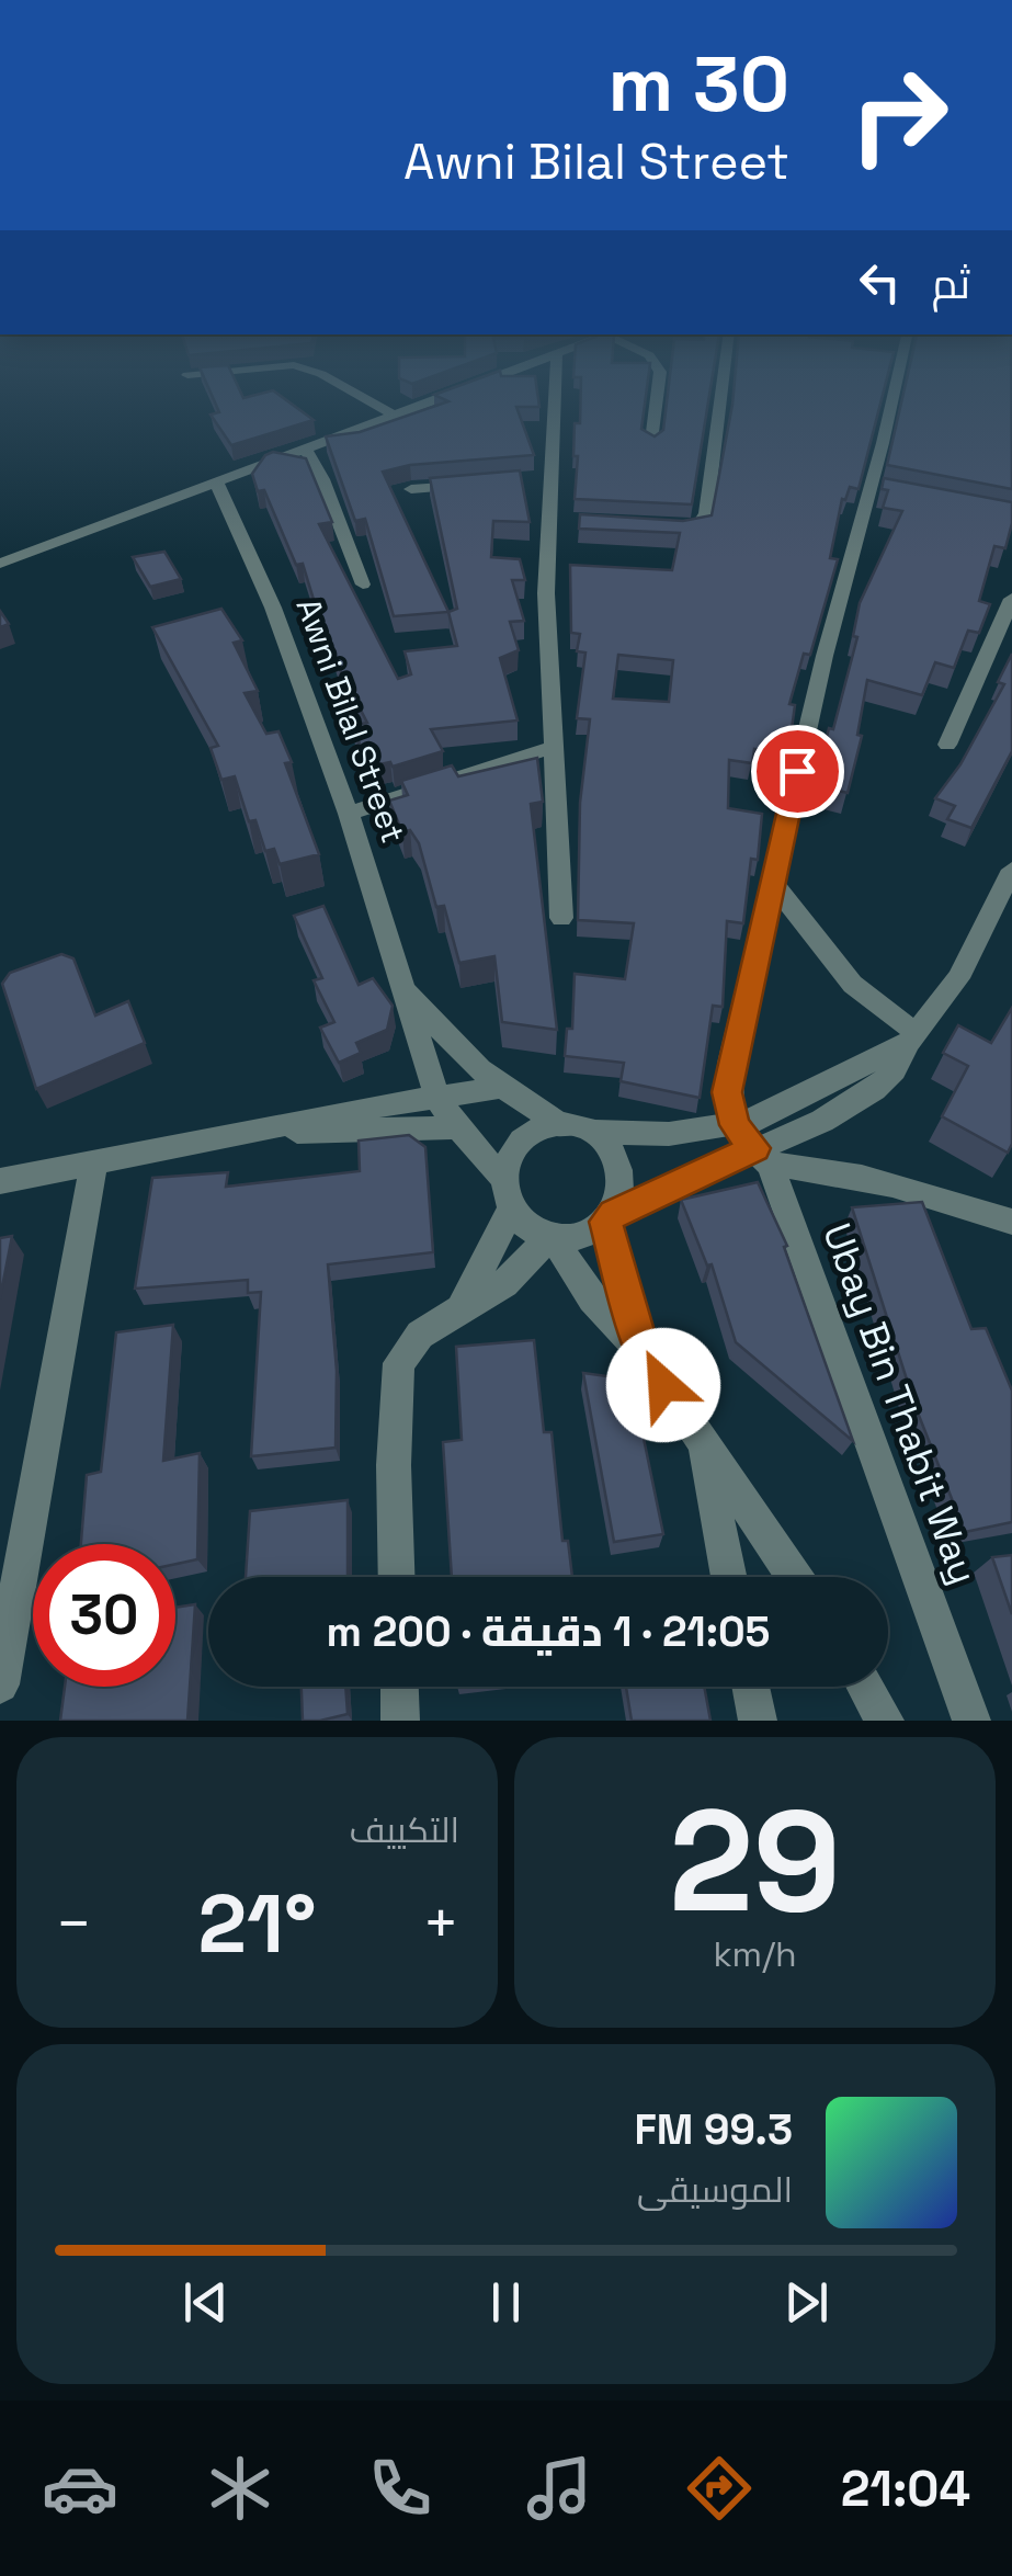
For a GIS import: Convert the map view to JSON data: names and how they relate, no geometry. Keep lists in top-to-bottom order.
{
  "streets": {
    "street": ["Awni Bilal Street", "Ubay Bin Thabit Way"]
  },
  "crossings": [
    ["Awni Bilal Street", "Ubay Bin Thabit Way"]
  ],
  "page": {
    "turn": ["30 m", "Awni Bilal Street"],
    "then": "ثم",
    "limit": "30",
    "trip": "21:05 · 1 دقيقة · 200 m",
    "tile": [
      ["29", "km/h"],
      "التكييف"
    ],
    "heat": ["−", "21°", "+"],
    "song": ["99.3 FM", "الموسيقى"],
    "tabs": "21:04"
  }
}
